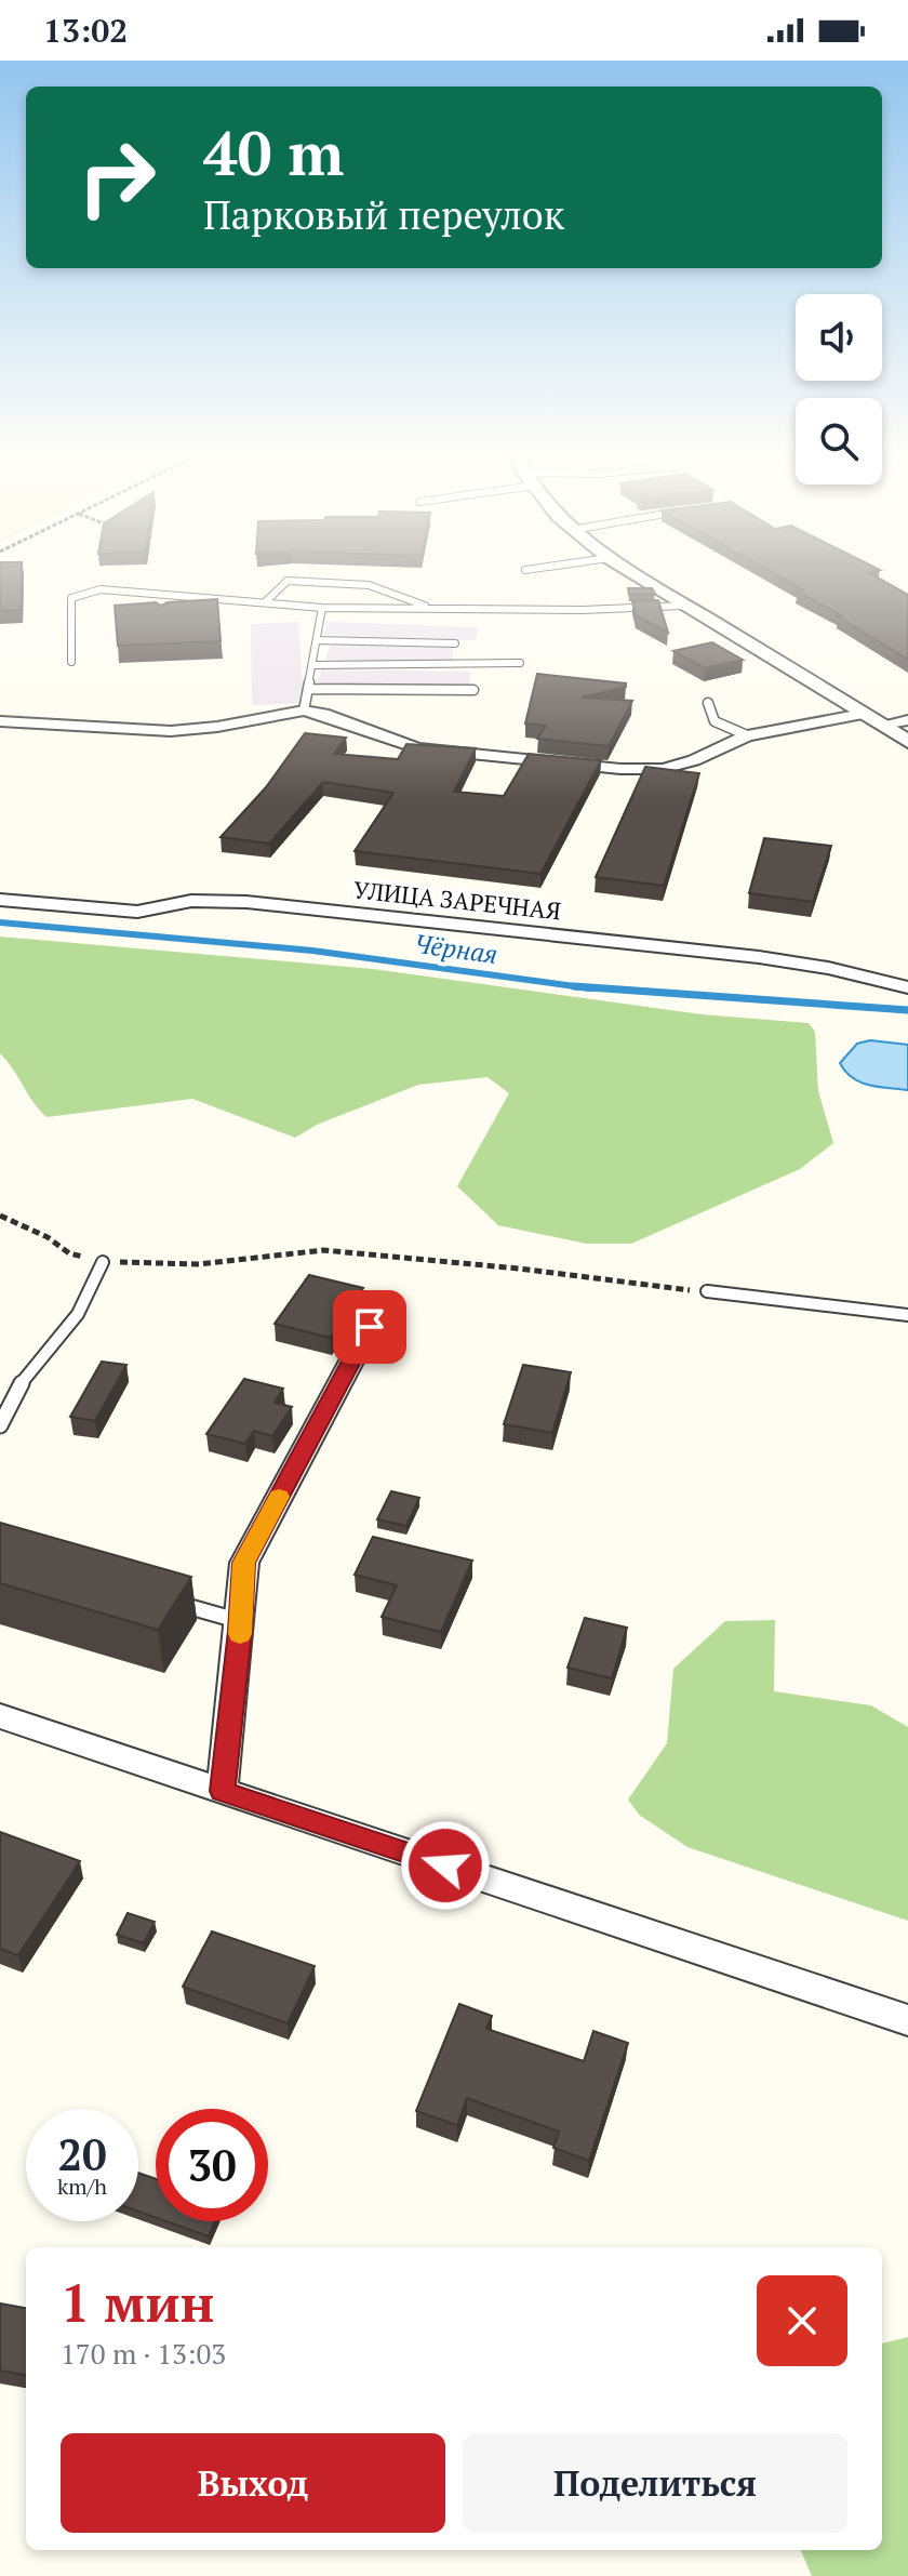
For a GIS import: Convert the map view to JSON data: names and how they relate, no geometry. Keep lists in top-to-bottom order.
{
  "streets": {
    "street": ["УЛИЦА ЗАРЕЧНАЯ"]
  },
  "water": ["Чёрная"],
  "page": {
    "status": "13:02",
    "turn": ["40 m", "Парковый переулок"],
    "speed": "20 km/h",
    "limit": "30",
    "heading": ["1 мин", "170 m · 13:03"],
    "buttons": ["Выход", "Поделиться"]
  }
}
